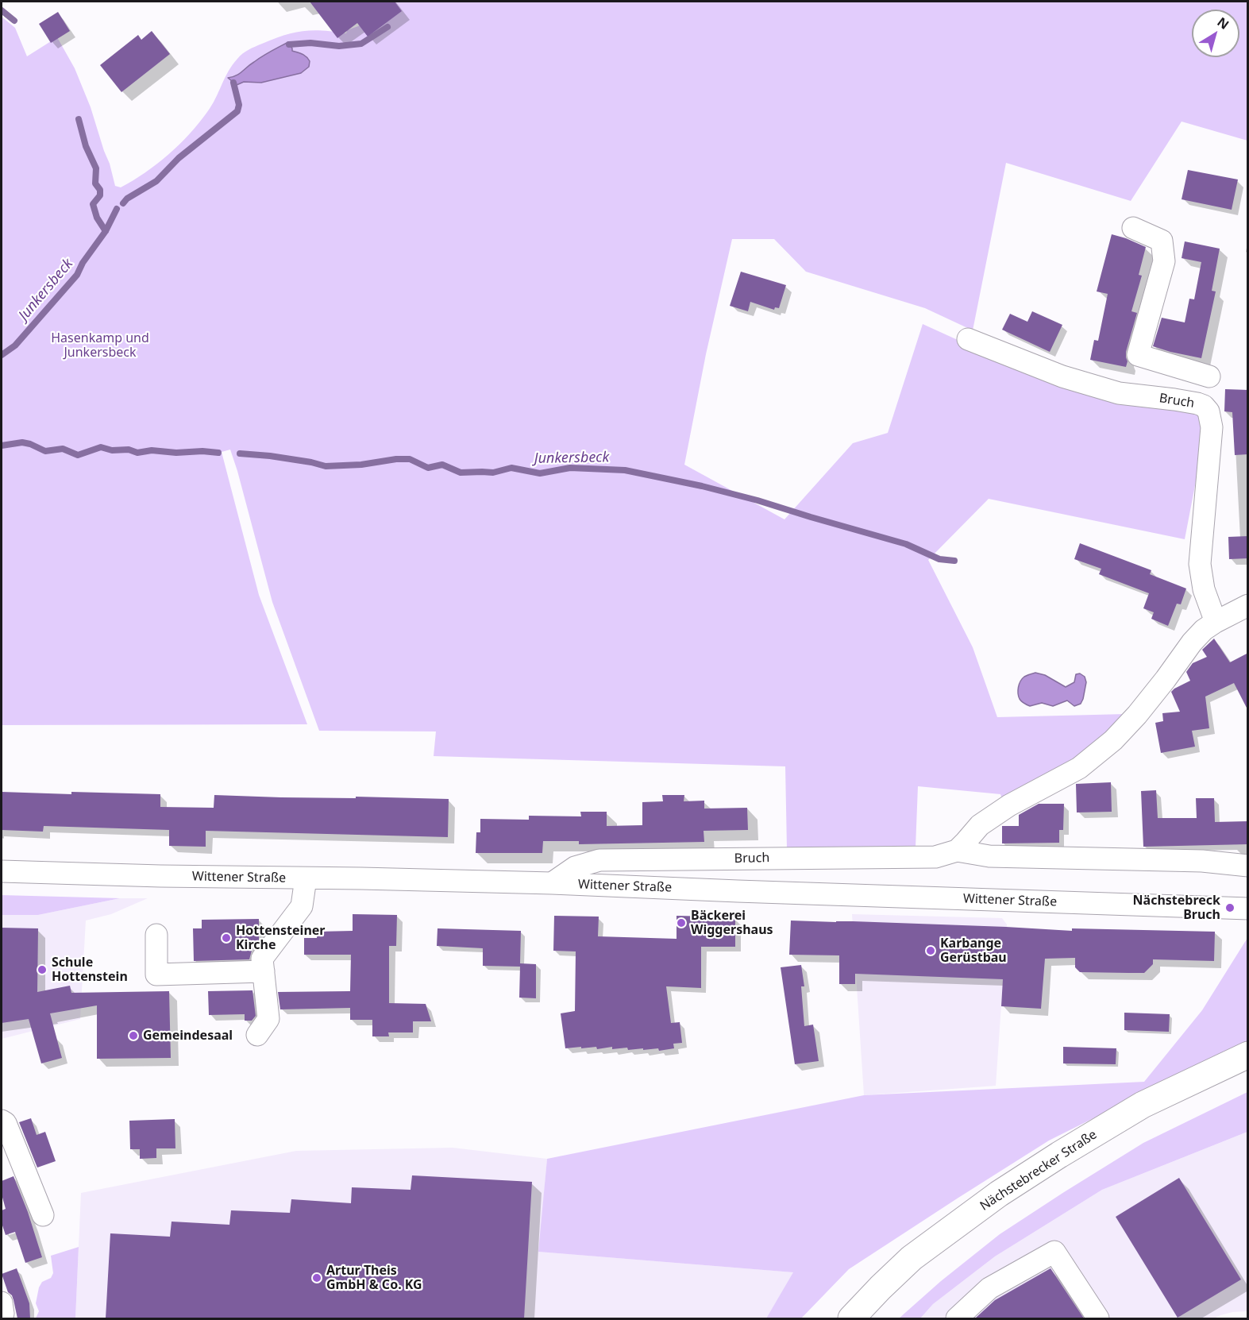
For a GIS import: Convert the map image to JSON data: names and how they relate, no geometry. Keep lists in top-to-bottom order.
{
  "streets": {
    "main road": ["Nächstebrecker Straße"],
    "street": ["Bruch", "Wittener Straße"]
  },
  "crossings": [
    ["Bruch", "Wittener Straße"]
  ],
  "water": ["Junkersbeck"],
  "parks": ["Hasenkamp und Junkersbeck"],
  "places": [
    "Nächstebreck Bruch",
    "Bäckerei Wiggershaus",
    "Hottensteiner Kirche",
    "Karbange Gerüstbau",
    "Schule Hottenstein",
    "Gemeindesaal",
    "Artur Theis GmbH & Co. KG"
  ],
  "north": "top right"
}
